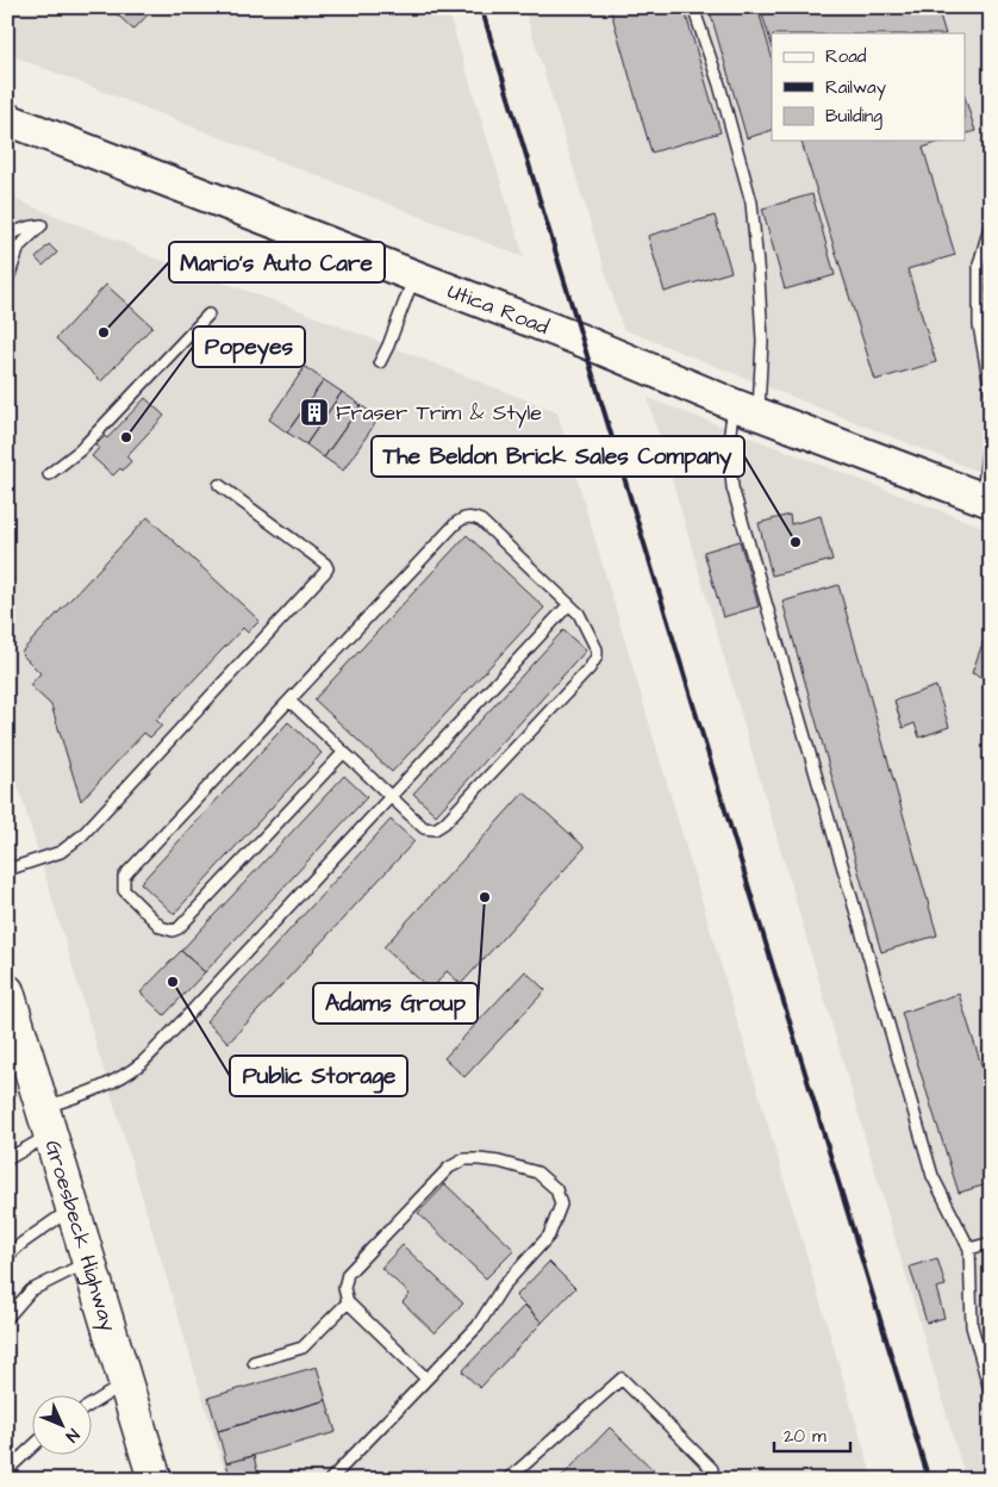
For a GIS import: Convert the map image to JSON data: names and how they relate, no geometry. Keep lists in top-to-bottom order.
{
  "streets": {
    "main road": ["Utica Road", "Groesbeck Highway"]
  },
  "places": {
    "other": [
      "Mario's Auto Care",
      "Popeyes",
      "The Beldon Brick Sales Company",
      "Adams Group",
      "Public Storage"
    ],
    "building": ["Fraser Trim & Style"]
  },
  "legend": ["Road", "Railway", "Building"],
  "scale_bar": "20 m",
  "north": "bottom right"
}
